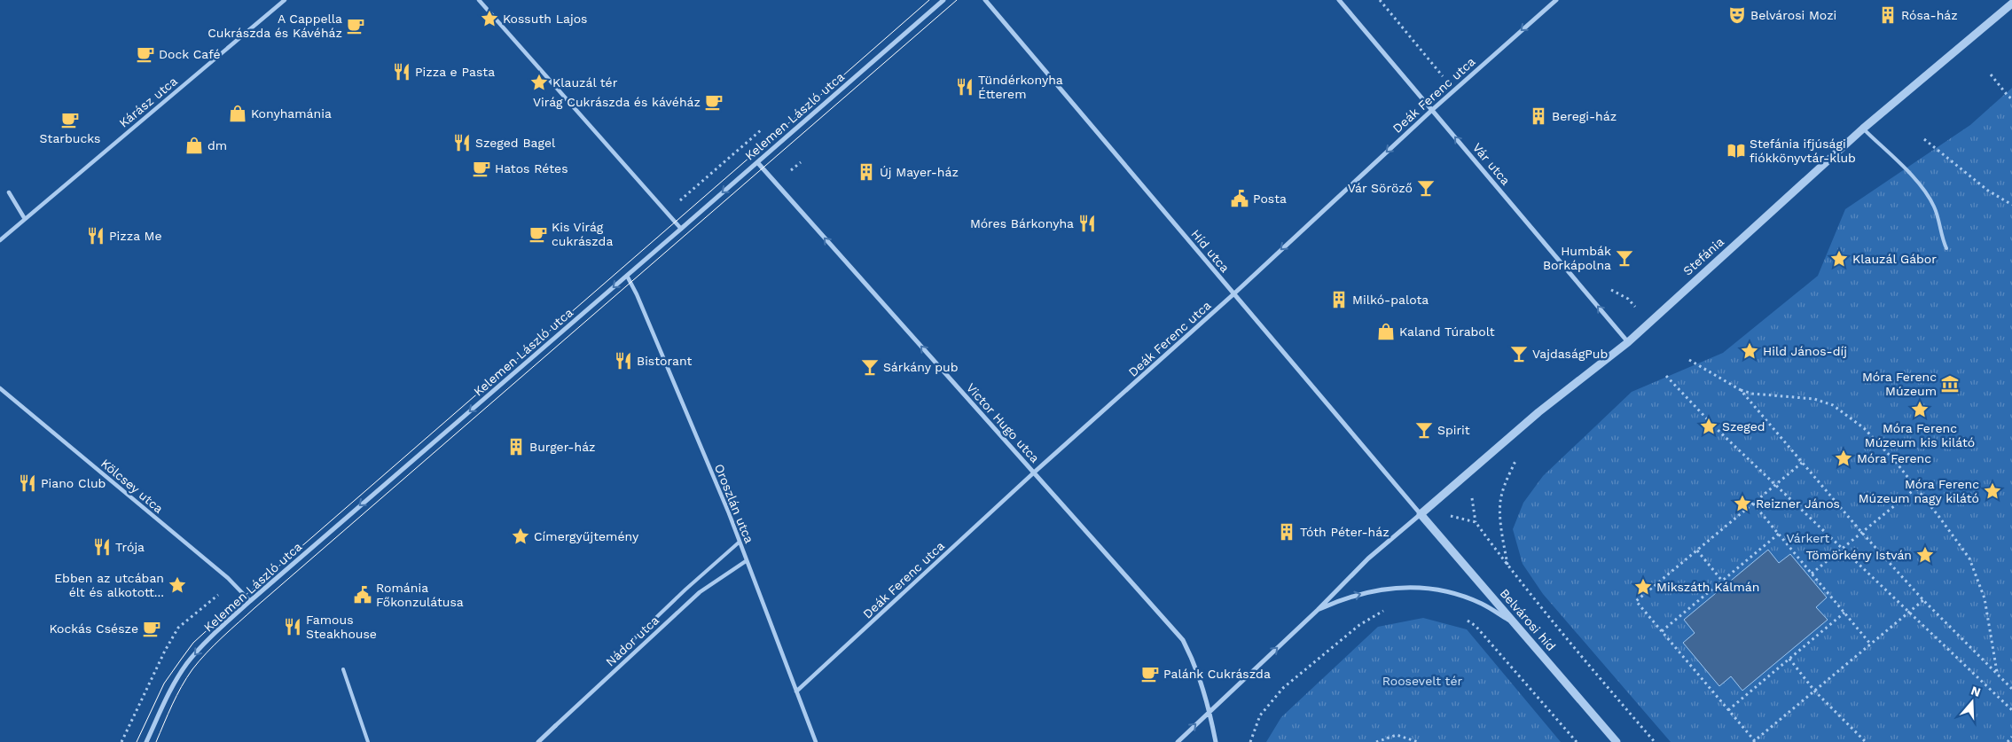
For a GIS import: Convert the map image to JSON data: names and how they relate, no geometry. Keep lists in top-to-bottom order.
{
  "streets": {
    "street": [
      "Deák Ferenc utca",
      "Kárász utca",
      "Kelemen László utca",
      "Vár utca",
      "Híd utca",
      "Stefánia",
      "Victor Hugo utca",
      "Kölcsey utca",
      "Oroszlán utca",
      "Belvárosi híd",
      "Nádor utca"
    ]
  },
  "crossings": [
    ["Deák Ferenc utca", "Vár utca"],
    ["Deák Ferenc utca", "Híd utca"],
    ["Deák Ferenc utca", "Victor Hugo utca"],
    ["Deák Ferenc utca", "Oroszlán utca"],
    ["Kelemen László utca", "Victor Hugo utca"],
    ["Kelemen László utca", "Kölcsey utca"],
    ["Kelemen László utca", "Oroszlán utca"],
    ["Vár utca", "Stefánia"],
    ["Híd utca", "Stefánia"],
    ["Híd utca", "Belvárosi híd"],
    ["Stefánia", "Belvárosi híd"],
    ["Oroszlán utca", "Nádor utca"]
  ],
  "one_way": [
    "Deák Ferenc utca",
    "Kelemen László utca",
    "Vár utca",
    "Victor Hugo utca"
  ],
  "parks": ["Várkert", "Roosevelt tér"],
  "places": {
    "theatre": ["Belvárosi Mozi"],
    "building": [
      "Rósa-ház",
      "Beregi-ház",
      "Új Mayer-ház",
      "Milkó-palota",
      "Burger-ház",
      "Tóth Péter-ház"
    ],
    "place": [
      "Kossuth Lajos",
      "Klauzál tér",
      "Klauzál Gábor",
      "Hild János-díj",
      "Móra Ferenc Múzeum kis kilátó",
      "Szeged",
      "Móra Ferenc",
      "Móra Ferenc Múzeum nagy kilátó",
      "Reizner János",
      "Címergyűjtemény",
      "Tömörkény István",
      "Ebben az utcában élt és alkotott...",
      "Mikszáth Kálmán"
    ],
    "cafe": [
      "A Cappella Cukrászda és Kávéház",
      "Dock Café",
      "Virág Cukrászda és kávéház",
      "Starbucks",
      "Hatos Rétes",
      "Kis Virág cukrászda",
      "Kockás Csésze",
      "Palánk Cukrászda"
    ],
    "restaurant": [
      "Pizza e Pasta",
      "Tündérkonyha Étterem",
      "Szeged Bagel",
      "Móres Bárkonyha",
      "Pizza Me",
      "Bistorant",
      "Piano Club",
      "Trója",
      "Famous Steakhouse"
    ],
    "shop": ["Konyhamánia", "dm", "Kaland Túrabolt"],
    "library": ["Stefánia ifjúsági fiókkönyvtár-klub"],
    "bar": [
      "Vár Söröző",
      "Humbák Borkápolna",
      "VajdaságPub",
      "Sárkány pub",
      "Spirit"
    ],
    "public building": ["Posta", "Románia Főkonzulátusa"],
    "museum": ["Móra Ferenc Múzeum"]
  },
  "north": "top"
}
